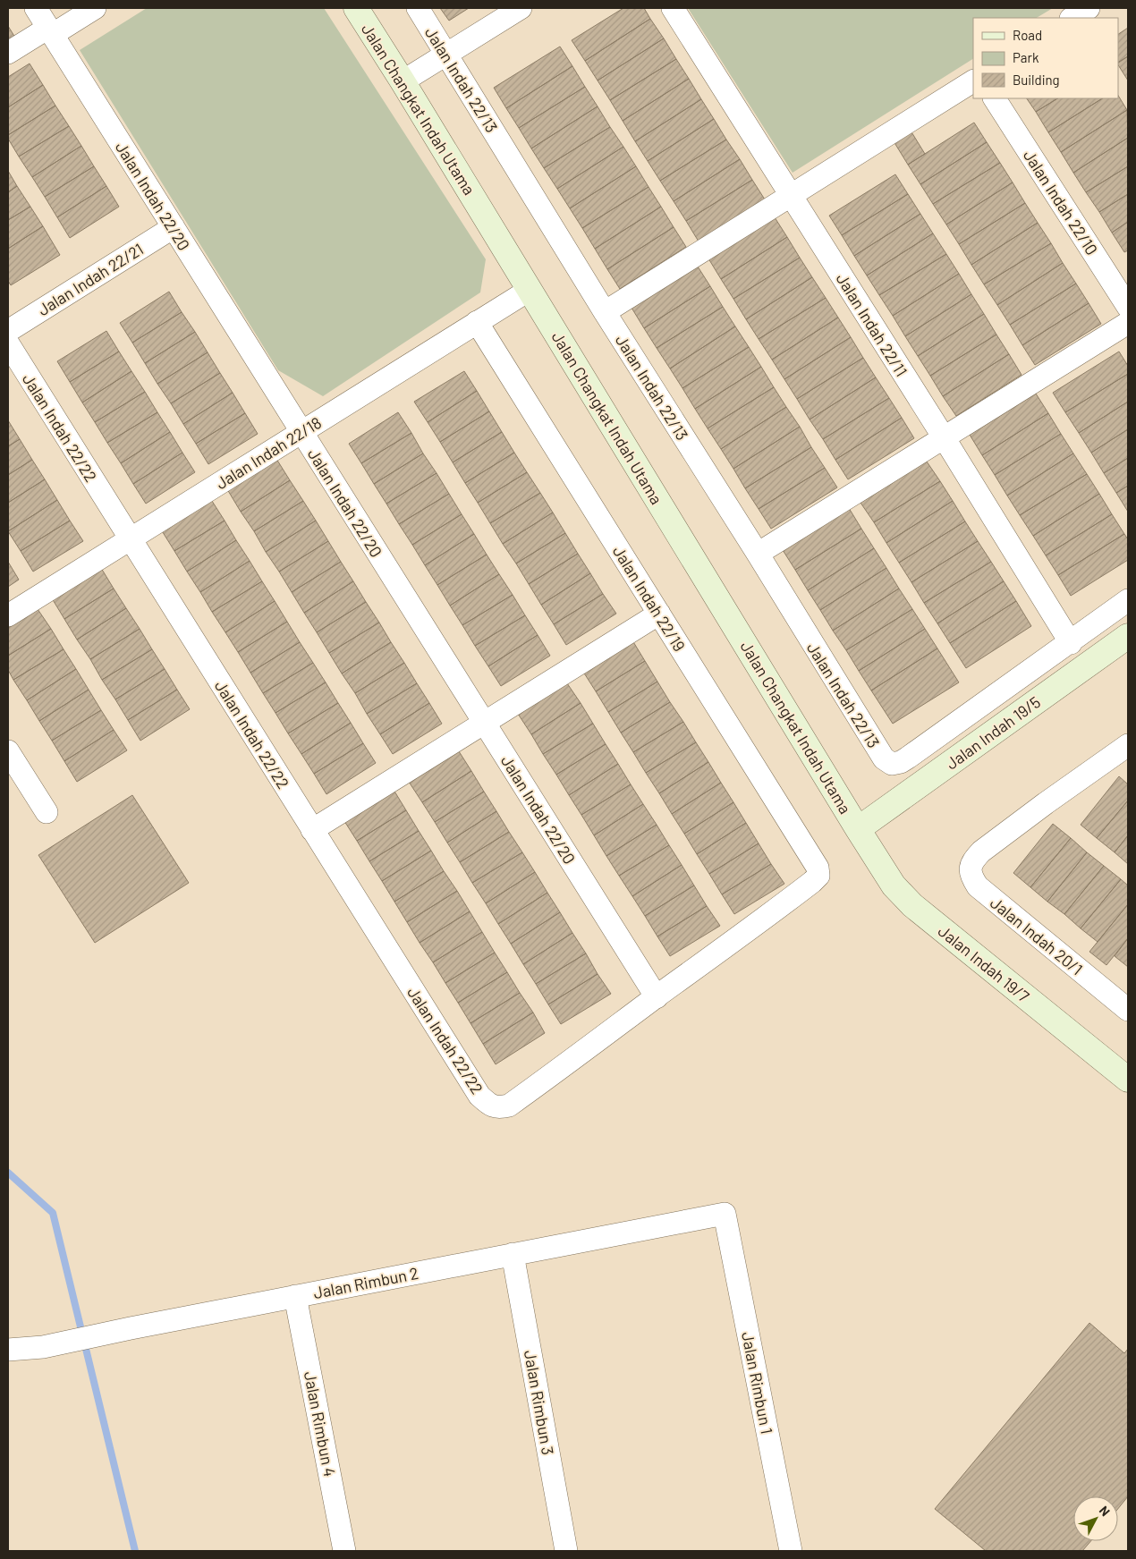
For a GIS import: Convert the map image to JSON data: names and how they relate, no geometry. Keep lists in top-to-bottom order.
{
  "streets": {
    "street": [
      "Jalan Indah 22/13",
      "Jalan Changkat Indah Utama",
      "Jalan Indah 22/20",
      "Jalan Indah 22/10",
      "Jalan Indah 22/21",
      "Jalan Indah 22/11",
      "Jalan Indah 22/22",
      "Jalan Indah 22/18",
      "Jalan Indah 22/19",
      "Jalan Indah 19/5",
      "Jalan Indah 20/1",
      "Jalan Indah 19/7",
      "Jalan Rimbun 2",
      "Jalan Rimbun 1",
      "Jalan Rimbun 3",
      "Jalan Rimbun 4"
    ]
  },
  "crossings": [
    ["Jalan Indah 22/13", "Jalan Indah 22/11"],
    ["Jalan Changkat Indah Utama", "Jalan Indah 22/18"],
    ["Jalan Changkat Indah Utama", "Jalan Indah 19/5"],
    ["Jalan Changkat Indah Utama", "Jalan Indah 19/7"],
    ["Jalan Indah 22/20", "Jalan Indah 22/21"],
    ["Jalan Indah 22/20", "Jalan Indah 22/22"],
    ["Jalan Indah 22/20", "Jalan Indah 22/18"],
    ["Jalan Indah 22/20", "Jalan Indah 22/19"],
    ["Jalan Indah 22/22", "Jalan Indah 22/18"],
    ["Jalan Indah 22/22", "Jalan Indah 22/19"],
    ["Jalan Indah 22/18", "Jalan Indah 22/19"],
    ["Jalan Indah 19/5", "Jalan Indah 19/7"],
    ["Jalan Rimbun 2", "Jalan Rimbun 1"],
    ["Jalan Rimbun 2", "Jalan Rimbun 3"],
    ["Jalan Rimbun 2", "Jalan Rimbun 4"]
  ],
  "legend": ["Road", "Park", "Building"],
  "north": "top right"
}
